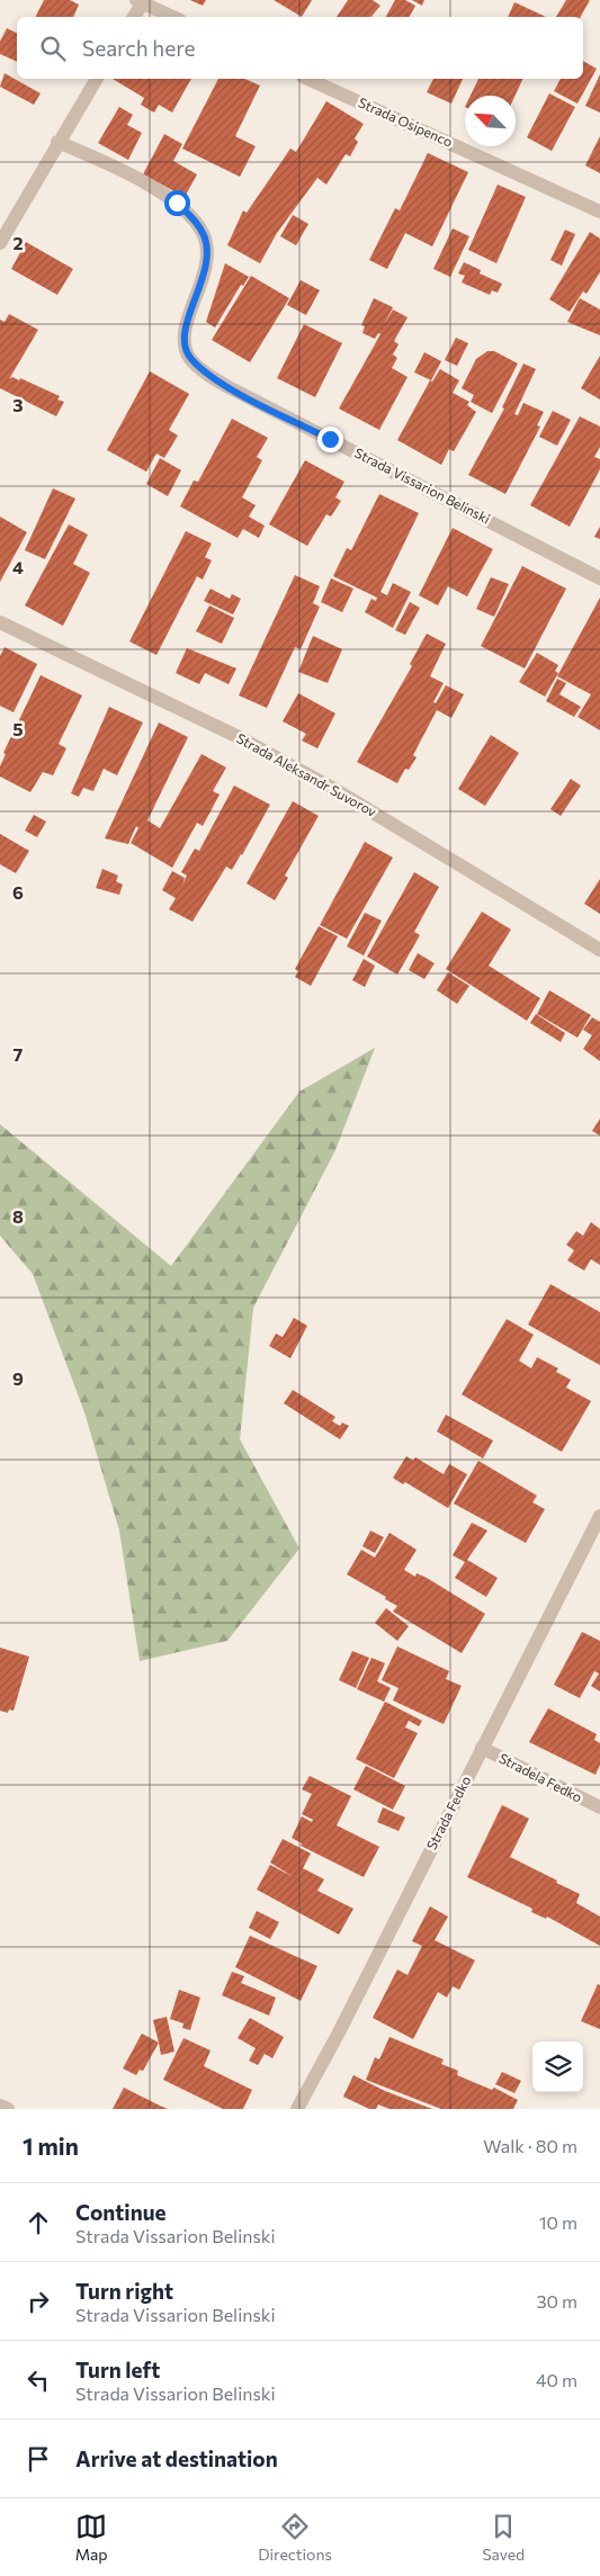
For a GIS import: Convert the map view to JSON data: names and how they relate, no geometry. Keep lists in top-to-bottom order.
{
  "streets": {
    "street": [
      "Strada Osipenco",
      "Strada Vissarion Belinski",
      "Strada Aleksandr Suvorov",
      "Stradela Fedko",
      "Strada Fedko"
    ]
  },
  "crossings": [
    ["Stradela Fedko", "Strada Fedko"]
  ],
  "north": "top left",
  "page": {
    "search": "Search here",
    "heading": ["1 min", "Walk · 80 m"],
    "list": [
      ["Continue", "Strada Vissarion Belinski", "10 m"],
      ["Turn right", "Strada Vissarion Belinski", "30 m"],
      ["Turn left", "Strada Vissarion Belinski", "40 m"],
      "Arrive at destination"
    ],
    "nav": ["Map", "Directions", "Saved"]
  },
  "grid": {
    "rows": [
      "2",
      "3",
      "4",
      "5",
      "6",
      "7",
      "8",
      "9"
    ]
  }
}
